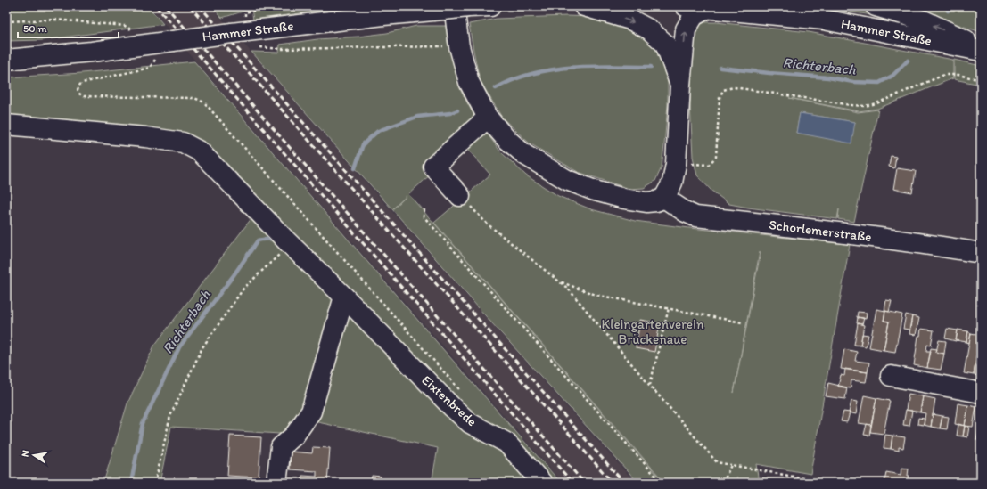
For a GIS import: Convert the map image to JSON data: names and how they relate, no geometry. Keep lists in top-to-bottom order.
{
  "streets": {
    "main road": ["Hammer Straße", "Schorlemerstraße", "Eixtenbrede"]
  },
  "water": ["Richterbach"],
  "parks": ["Kleingartenverein Brückenaue"],
  "scale_bar": "50 m",
  "north": "left"
}
